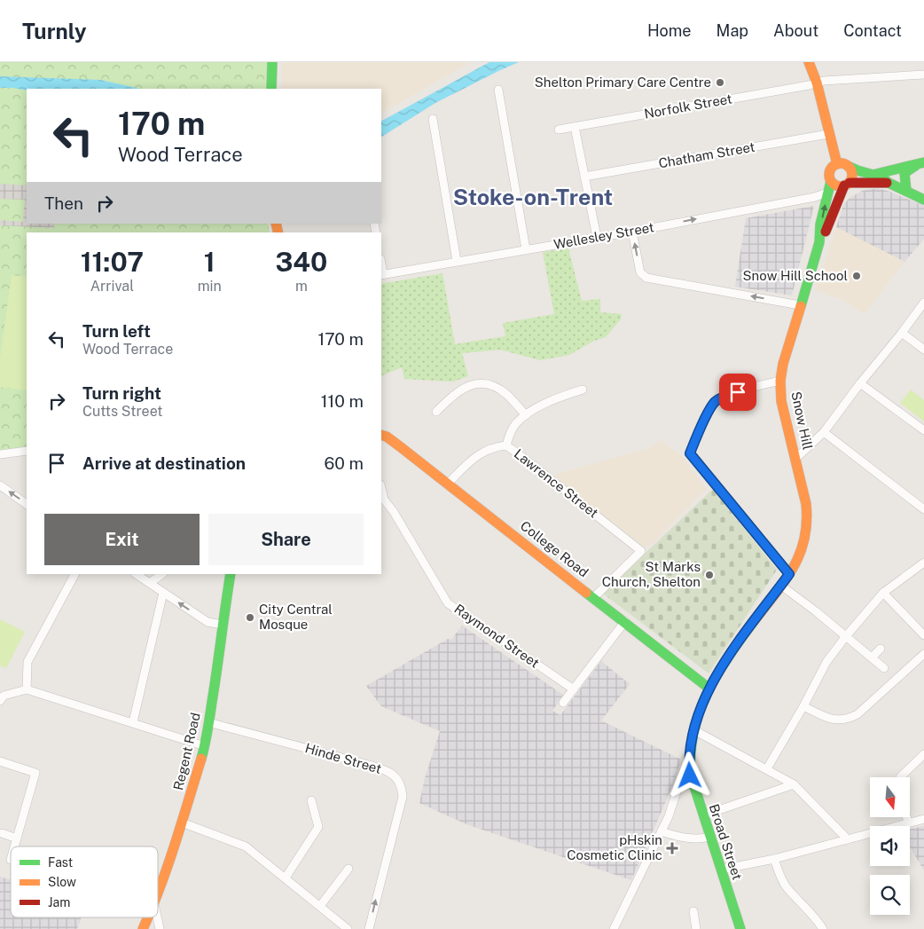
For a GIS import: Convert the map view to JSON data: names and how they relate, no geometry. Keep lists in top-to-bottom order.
{
  "streets": {
    "main road": [
      "Snow Hill",
      "College Road",
      "Regent Road",
      "Broad Street"
    ],
    "street": [
      "Norfolk Street",
      "Chatham Street",
      "Wellesley Street",
      "Lawrence Street",
      "Raymond Street",
      "Hinde Street"
    ]
  },
  "crossings": [
    ["Wellesley Street", "Snow Hill"],
    ["Snow Hill", "Broad Street"],
    ["Lawrence Street", "College Road"],
    ["College Road", "Broad Street"],
    ["Regent Road", "Hinde Street"]
  ],
  "one_way": ["Wellesley Street"],
  "districts": ["Stoke-on-Trent"],
  "places": {
    "other": [
      "Shelton Primary Care Centre",
      "Snow Hill School",
      "St Marks Church, Shelton",
      "City Central Mosque"
    ],
    "health": ["pHskin Cosmetic Clinic"]
  },
  "legend": ["Fast", "Slow", "Jam"],
  "north": "bottom",
  "page": {
    "header": "Turnly",
    "nav": [
      "Home",
      "Map",
      "About",
      "Contact"
    ],
    "turn": ["170 m", "Wood Terrace"],
    "then": "Then",
    "eta": [
      "11:07",
      "Arrival",
      "1",
      "min",
      "340",
      "m"
    ],
    "list": [
      {
        "name": "Turn left",
        "note": "Wood Terrace",
        "value": "170 m"
      },
      {
        "name": "Turn right",
        "note": "Cutts Street",
        "value": "110 m"
      },
      {
        "name": "Arrive at destination",
        "value": "60 m"
      }
    ],
    "buttons": ["Exit", "Share"]
  }
}
